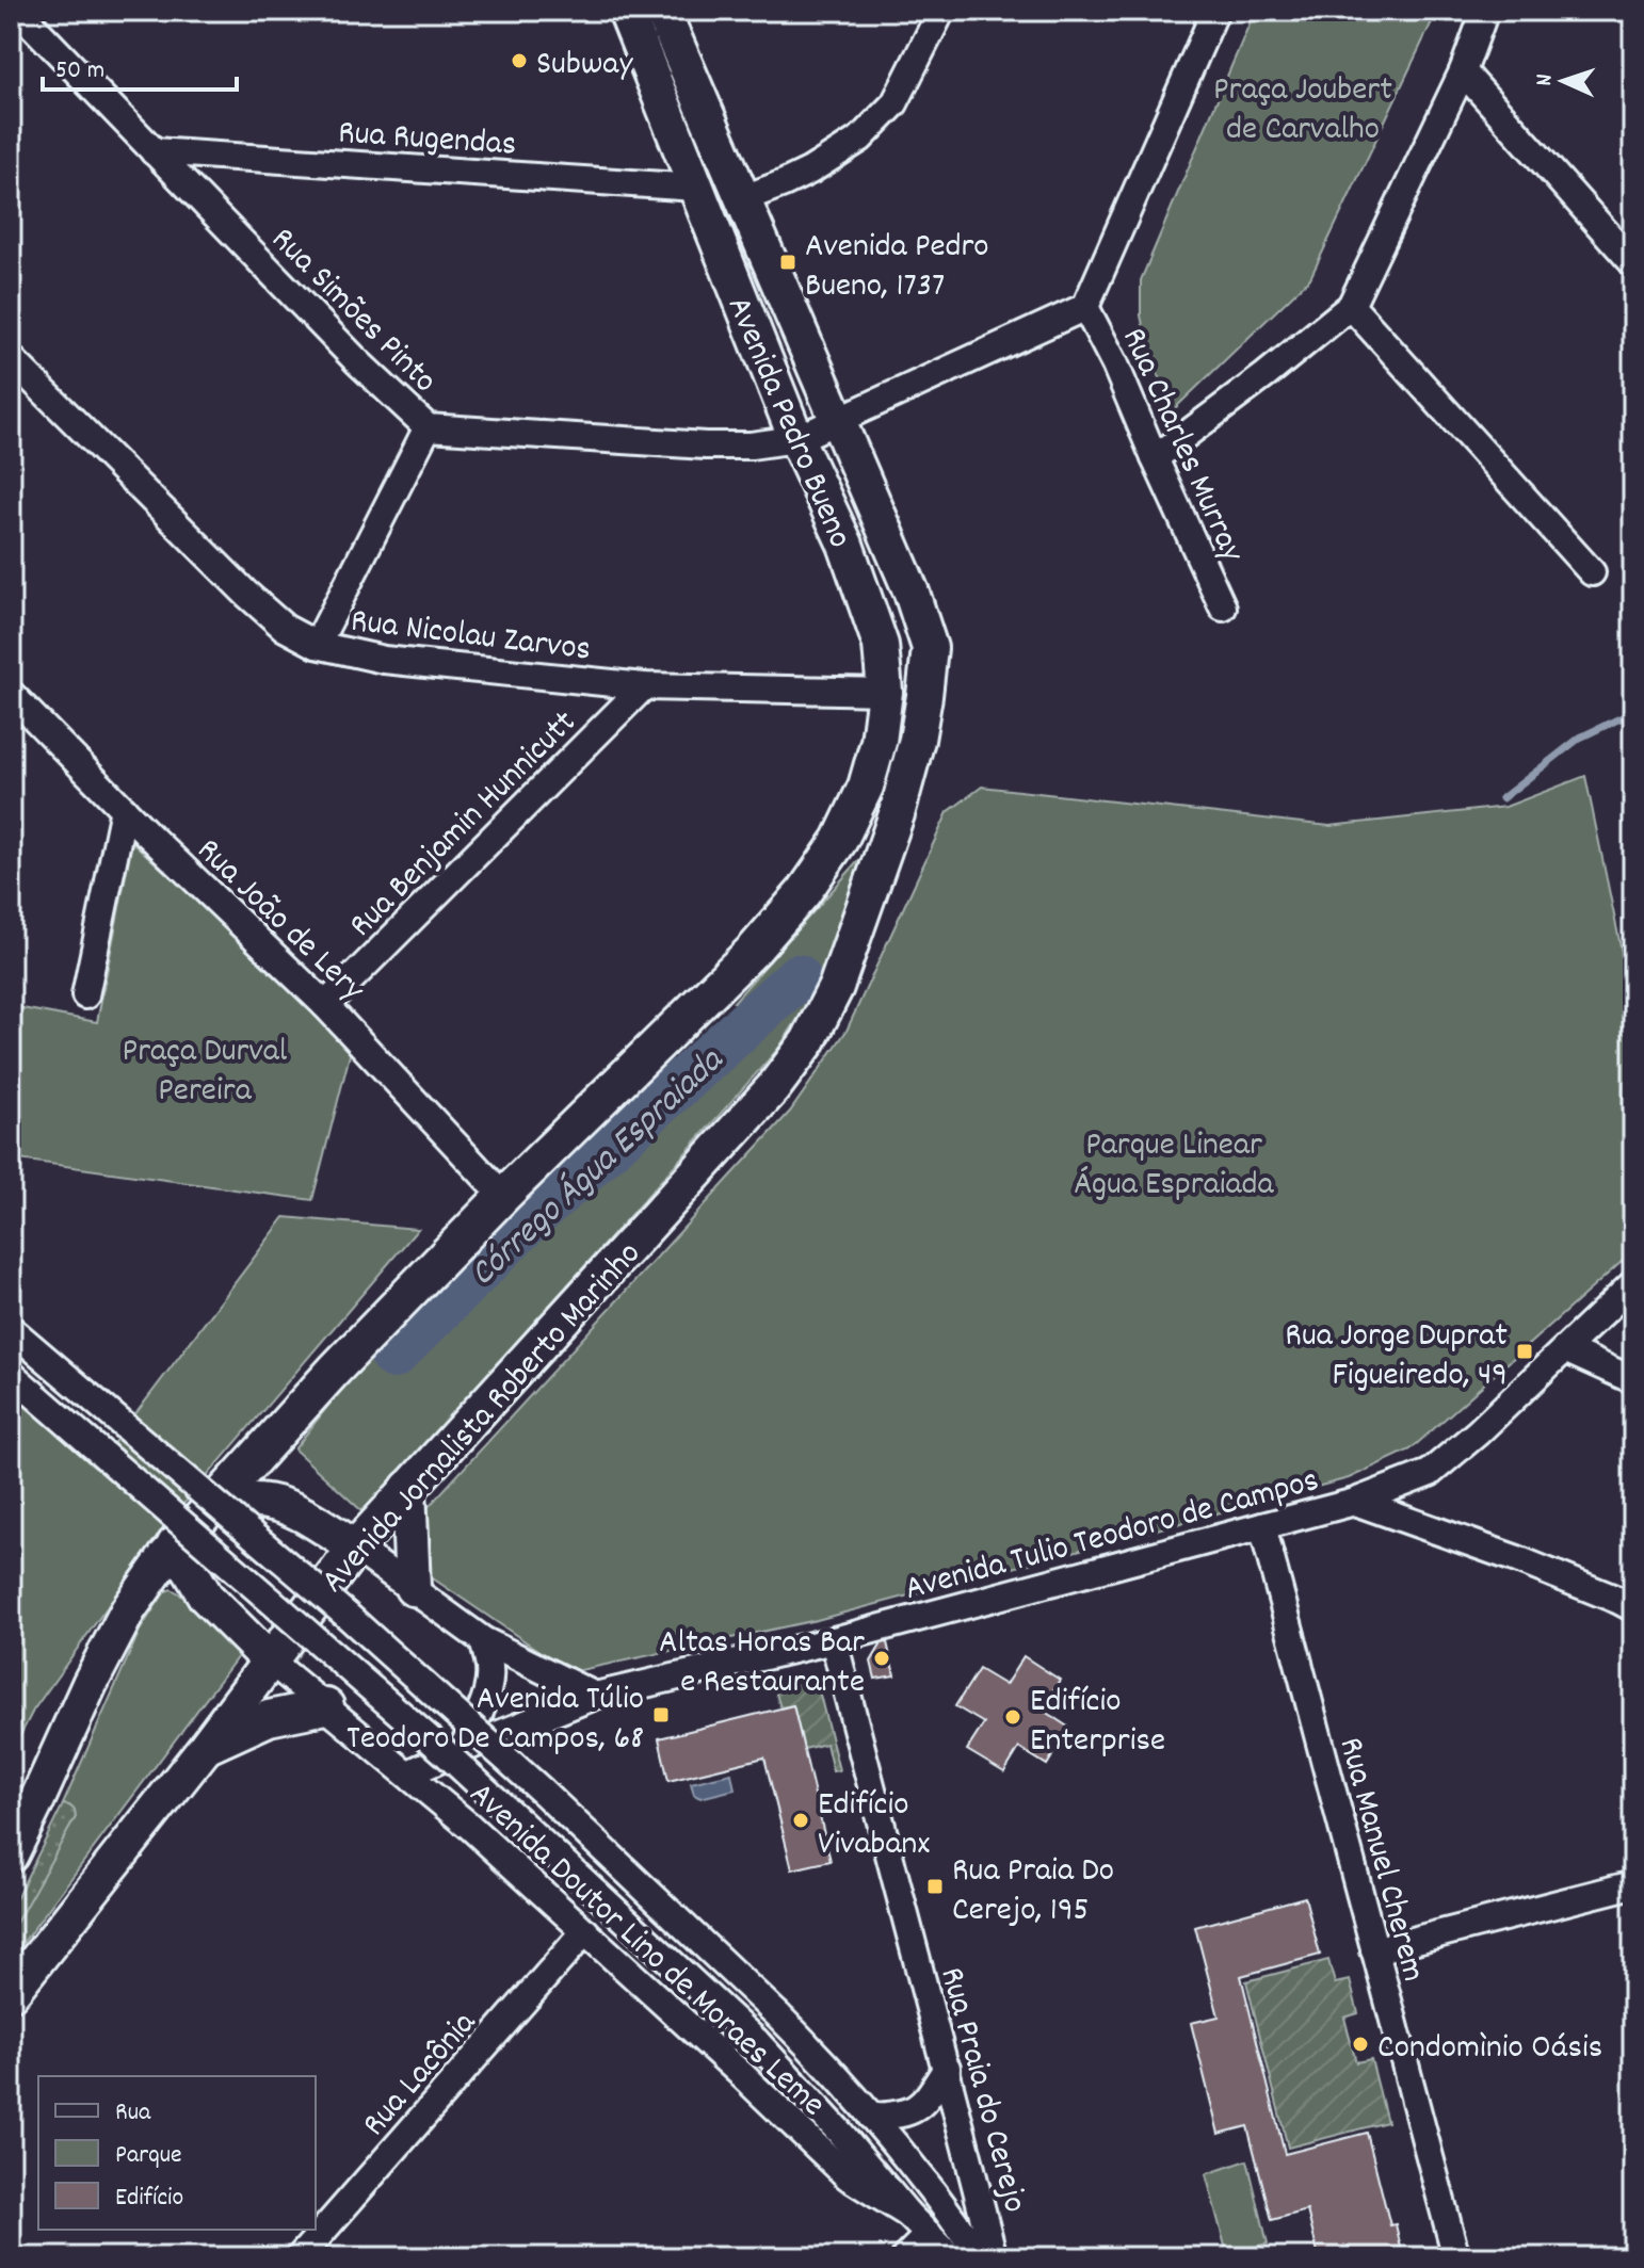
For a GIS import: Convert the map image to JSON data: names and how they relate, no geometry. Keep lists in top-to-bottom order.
{
  "streets": {
    "main road": ["Avenida Pedro Bueno", "Avenida Jornalista Roberto Marinho"],
    "street": [
      "Rua Rugendas",
      "Rua Simões Pinto",
      "Rua Charles Murray",
      "Rua Nicolau Zarvos",
      "Rua Benjamin Hunnicutt",
      "Rua João de Lery",
      "Avenida Tulio Teodoro de Campos",
      "Rua Manuel Cherem",
      "Avenida Doutor Lino de Moraes Leme",
      "Rua Lacônia",
      "Rua Praia do Cerejo"
    ]
  },
  "crossings": [
    ["Rua Rugendas", "Rua Simões Pinto"],
    ["Rua Rugendas", "Avenida Pedro Bueno"],
    ["Rua Simões Pinto", "Avenida Pedro Bueno"],
    ["Rua Simões Pinto", "Rua Charles Murray"],
    ["Avenida Pedro Bueno", "Rua Nicolau Zarvos"],
    ["Avenida Pedro Bueno", "Rua João de Lery"],
    ["Avenida Pedro Bueno", "Avenida Jornalista Roberto Marinho"],
    ["Rua Nicolau Zarvos", "Rua Benjamin Hunnicutt"],
    ["Rua Benjamin Hunnicutt", "Rua João de Lery"],
    ["Avenida Jornalista Roberto Marinho", "Avenida Doutor Lino de Moraes Leme"],
    ["Avenida Tulio Teodoro de Campos", "Rua Manuel Cherem"],
    ["Avenida Tulio Teodoro de Campos", "Avenida Doutor Lino de Moraes Leme"],
    ["Avenida Tulio Teodoro de Campos", "Rua Praia do Cerejo"],
    ["Avenida Doutor Lino de Moraes Leme", "Rua Lacônia"]
  ],
  "water": ["Córrego Água Espraiada"],
  "parks": ["Praça Joubert de Carvalho", "Praça Durval Pereira", "Parque Linear Água Espraiada"],
  "places": {
    "other": [
      "Subway",
      "Altas Horas Bar e Restaurante",
      "Edifício Enterprise",
      "Edifício Vivabanx",
      "Condomìnio Oásis"
    ],
    "transit": [
      "Avenida Pedro Bueno, 1737",
      "Rua Jorge Duprat Figueiredo, 49",
      "Avenida Túlio Teodoro De Campos, 68",
      "Rua Praia Do Cerejo, 195"
    ]
  },
  "legend": ["Rua", "Parque", "Edifício"],
  "scale_bar": "50 m",
  "north": "left"
}
